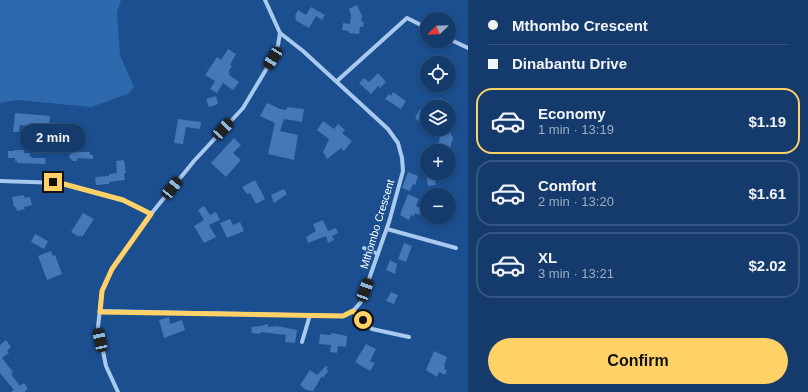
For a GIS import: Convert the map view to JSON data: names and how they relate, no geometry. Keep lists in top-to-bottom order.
{
  "streets": {
    "street": ["Mthombo Crescent"]
  },
  "north": "bottom left",
  "page": {
    "banner": ["Mthombo Crescent", "Dinabantu Drive"],
    "map_buttons": ["+", "−"],
    "list": [
      {
        "name": "Economy",
        "note": "1 min · 13:19",
        "value": "$1.19"
      },
      {
        "name": "Comfort",
        "note": "2 min · 13:20",
        "value": "$1.61"
      },
      {
        "name": "XL",
        "note": "3 min · 13:21",
        "value": "$2.02"
      }
    ],
    "bubble": "2 min",
    "buttons": "Confirm"
  }
}
